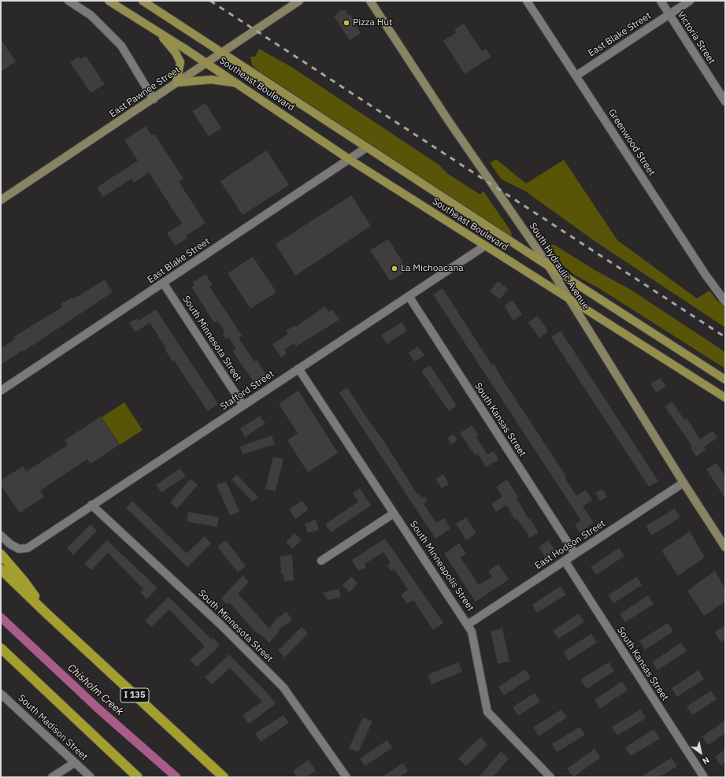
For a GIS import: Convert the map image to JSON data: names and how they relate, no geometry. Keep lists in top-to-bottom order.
{
  "streets": {
    "highway": ["I 135"],
    "main road": ["Southeast Boulevard"],
    "street": [
      "East Blake Street",
      "Victoria Street",
      "East Pawnee Street",
      "Greenwood Street",
      "South Hydraulic Avenue",
      "South Minnesota Street",
      "Stafford Street",
      "South Kansas Street",
      "East Hodson Street",
      "South Minneapolis Street",
      "South Madison Street"
    ]
  },
  "crossings": [
    ["East Blake Street", "Victoria Street"],
    ["East Blake Street", "Southeast Boulevard"],
    ["East Blake Street", "Greenwood Street"],
    ["East Blake Street", "South Minnesota Street"],
    ["Southeast Boulevard", "East Pawnee Street"],
    ["Southeast Boulevard", "South Hydraulic Avenue"],
    ["Southeast Boulevard", "Stafford Street"],
    ["South Hydraulic Avenue", "East Hodson Street"],
    ["South Minnesota Street", "Stafford Street"],
    ["Stafford Street", "South Kansas Street"],
    ["Stafford Street", "South Minneapolis Street"],
    ["South Kansas Street", "East Hodson Street"],
    ["East Hodson Street", "South Minneapolis Street"]
  ],
  "water": ["Chisholm Creek"],
  "places": ["Pizza Hut", "La Michoacana"],
  "north": "bottom right"
}
